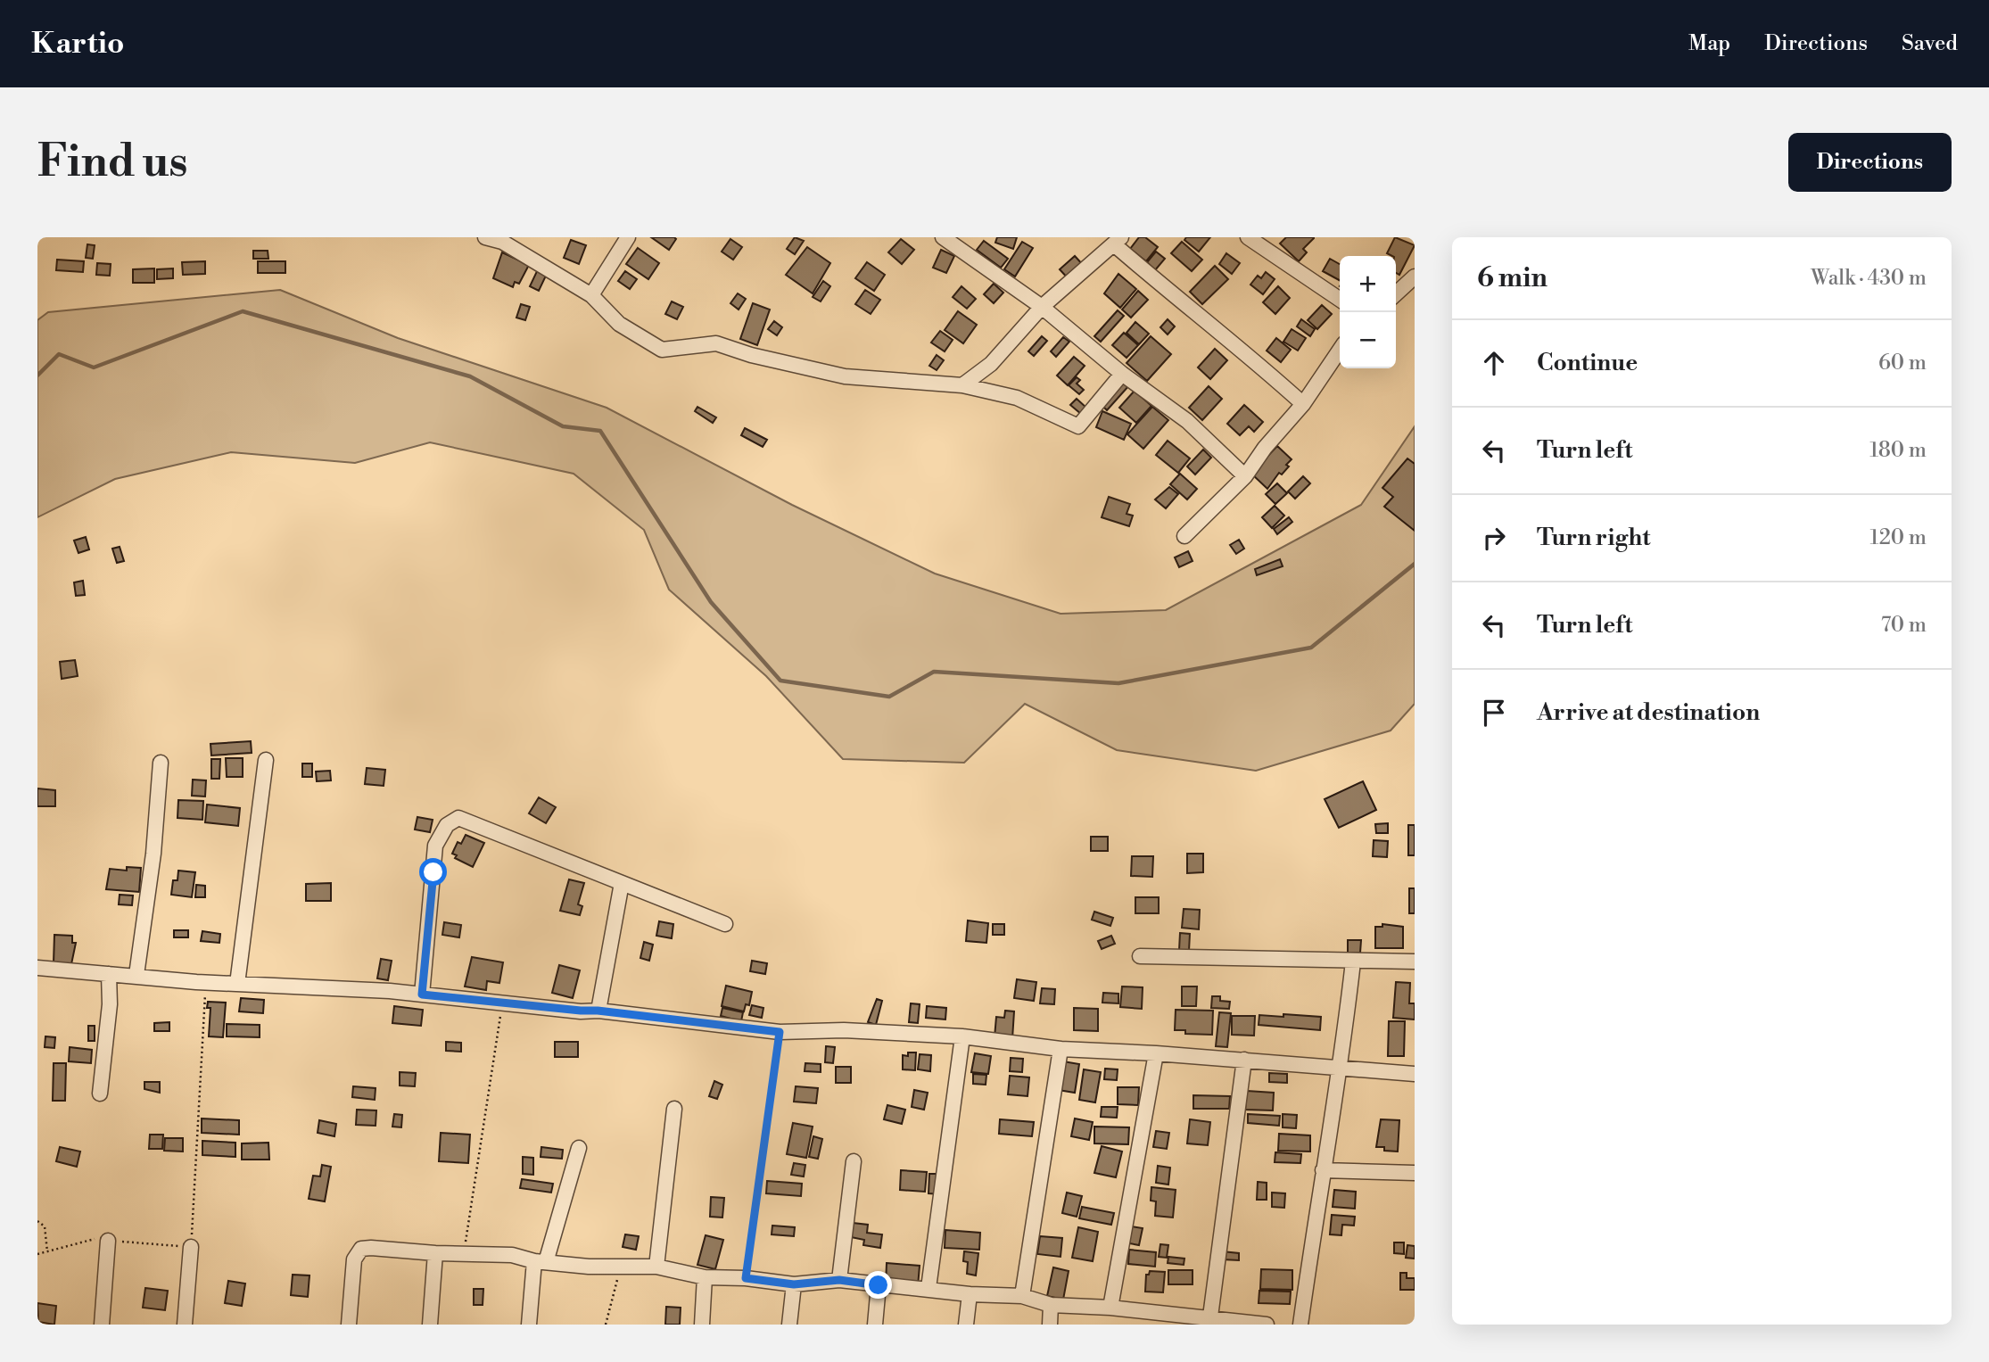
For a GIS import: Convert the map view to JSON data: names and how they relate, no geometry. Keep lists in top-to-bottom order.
{
  "page": {
    "header": "Kartio",
    "nav": ["Map", "Directions", "Saved"],
    "buttons": "Directions",
    "title": "Find us",
    "heading": ["6 min", "Walk · 430 m"],
    "map_buttons": ["+", "−"],
    "list": [
      ["Continue", "60 m"],
      ["Turn left", "180 m"],
      ["Turn right", "120 m"],
      ["Turn left", "70 m"],
      "Arrive at destination"
    ]
  }
}
